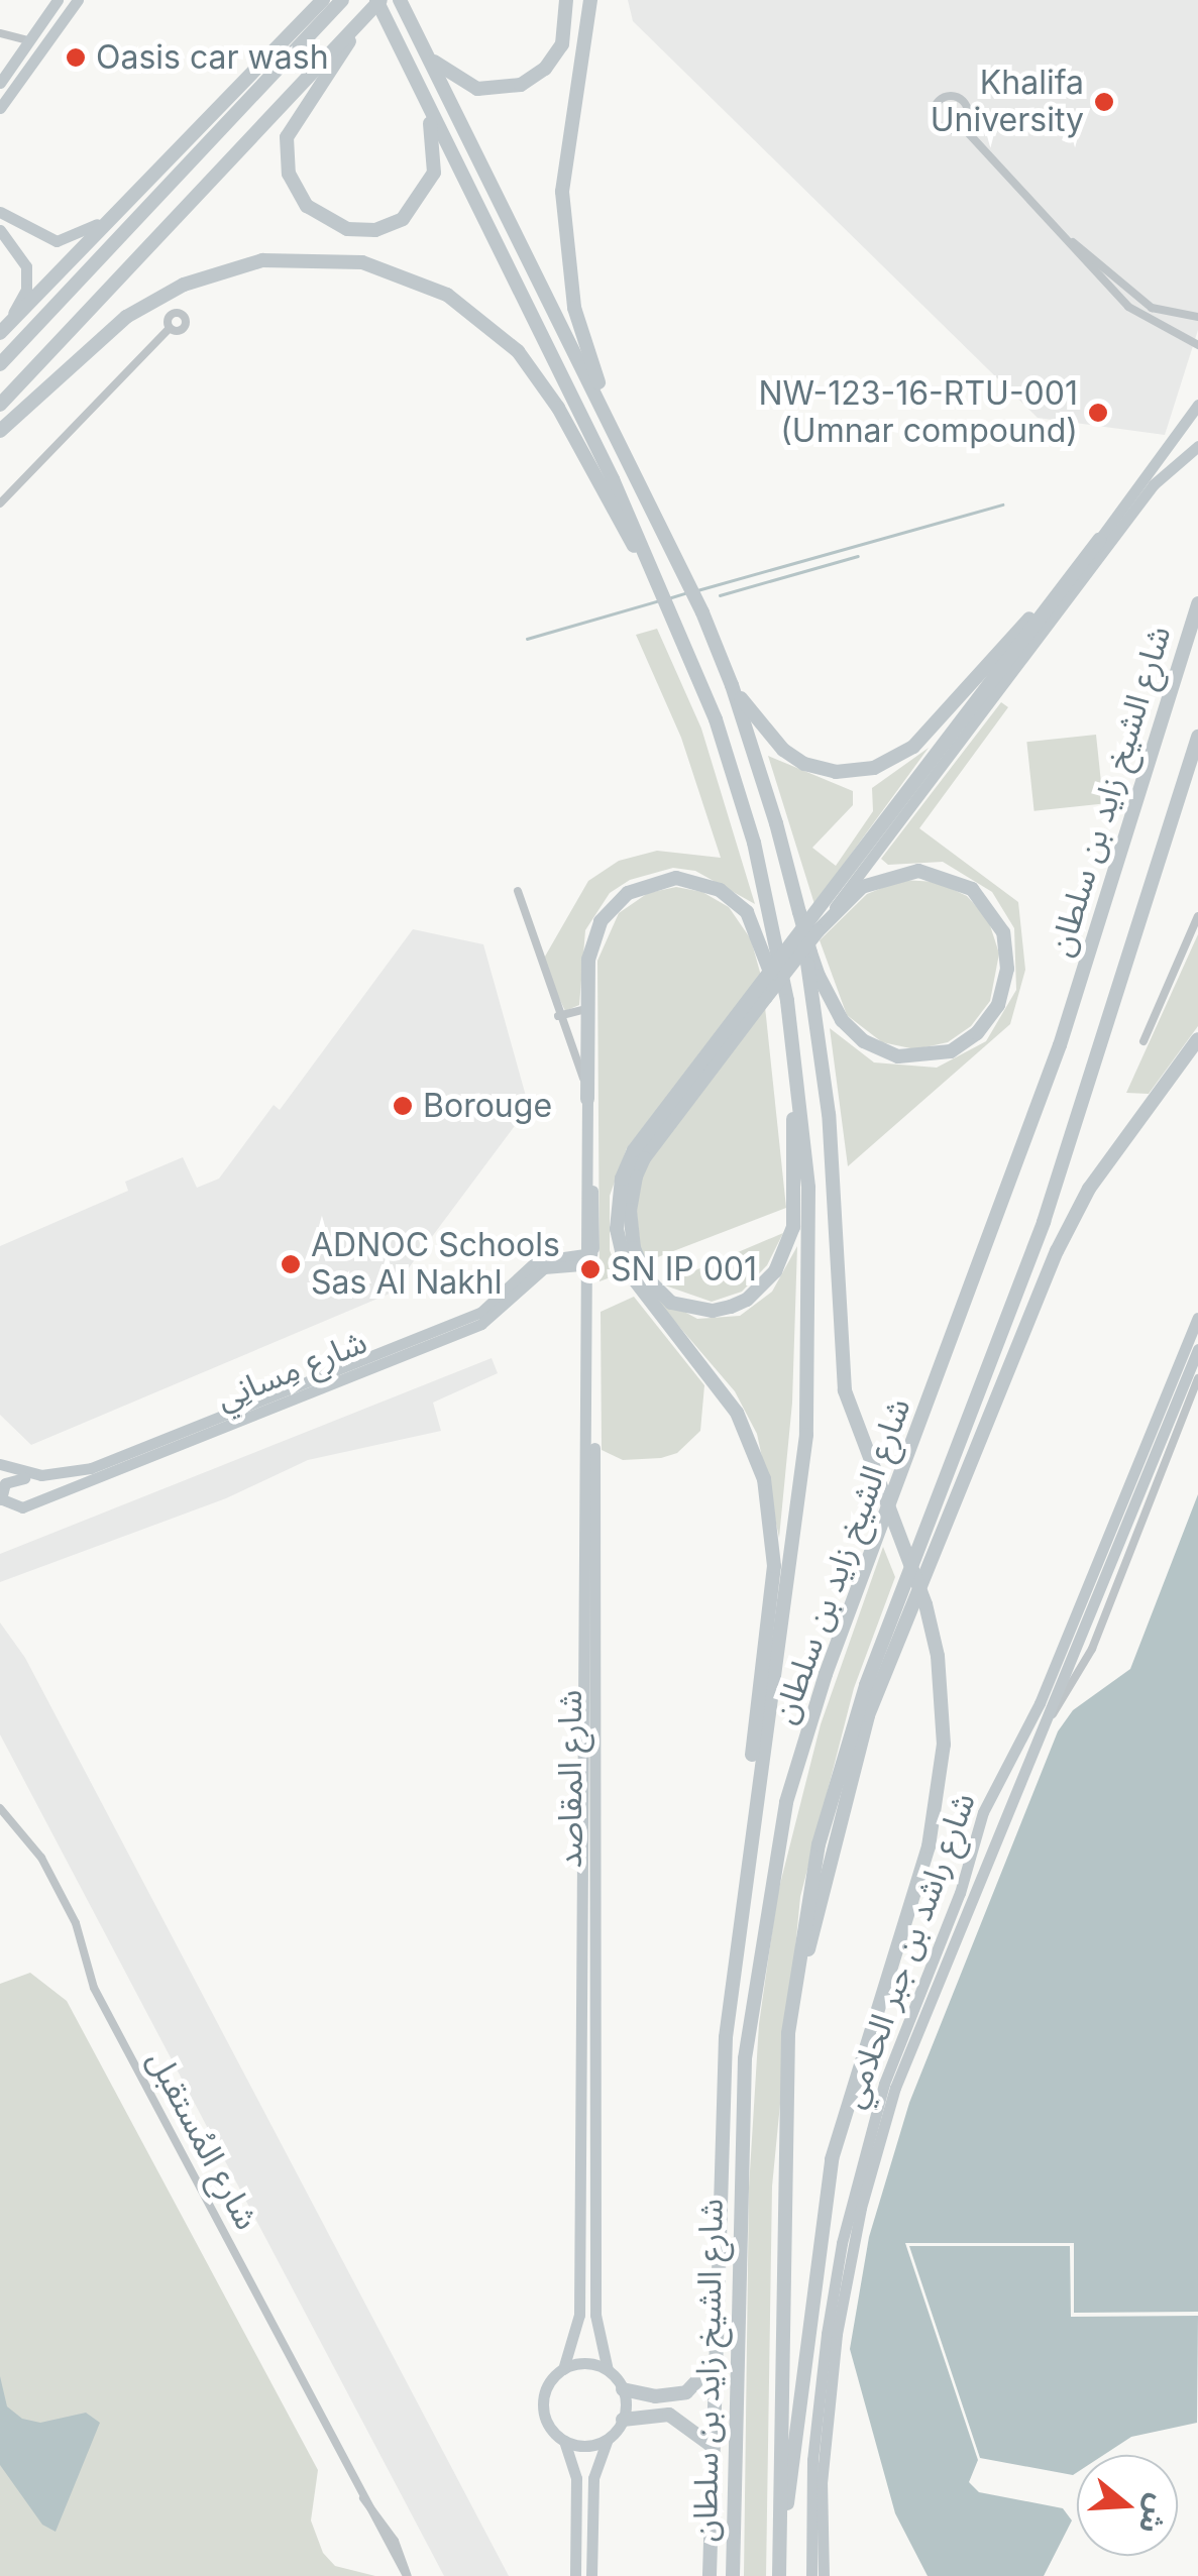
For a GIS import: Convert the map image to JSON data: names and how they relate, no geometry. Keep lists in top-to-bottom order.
{
  "streets": {
    "highway": ["شارع الشيخ زايد بن سلطان"],
    "street": [
      "شارع مِسانِي",
      "شارع المقاصد",
      "شارع راشد بن جبر الحلامي",
      "شارع المُستقبل"
    ]
  },
  "crossings": [
    ["شارع مِسانِي", "شارع المقاصد"]
  ],
  "places": [
    "Oasis car wash",
    "Khalifa University",
    "NW-123-16-RTU-001 (Umnar compound)",
    "Borouge",
    "ADNOC Schools Sas Al Nakhl",
    "SN IP 001"
  ],
  "north": "right"
}
